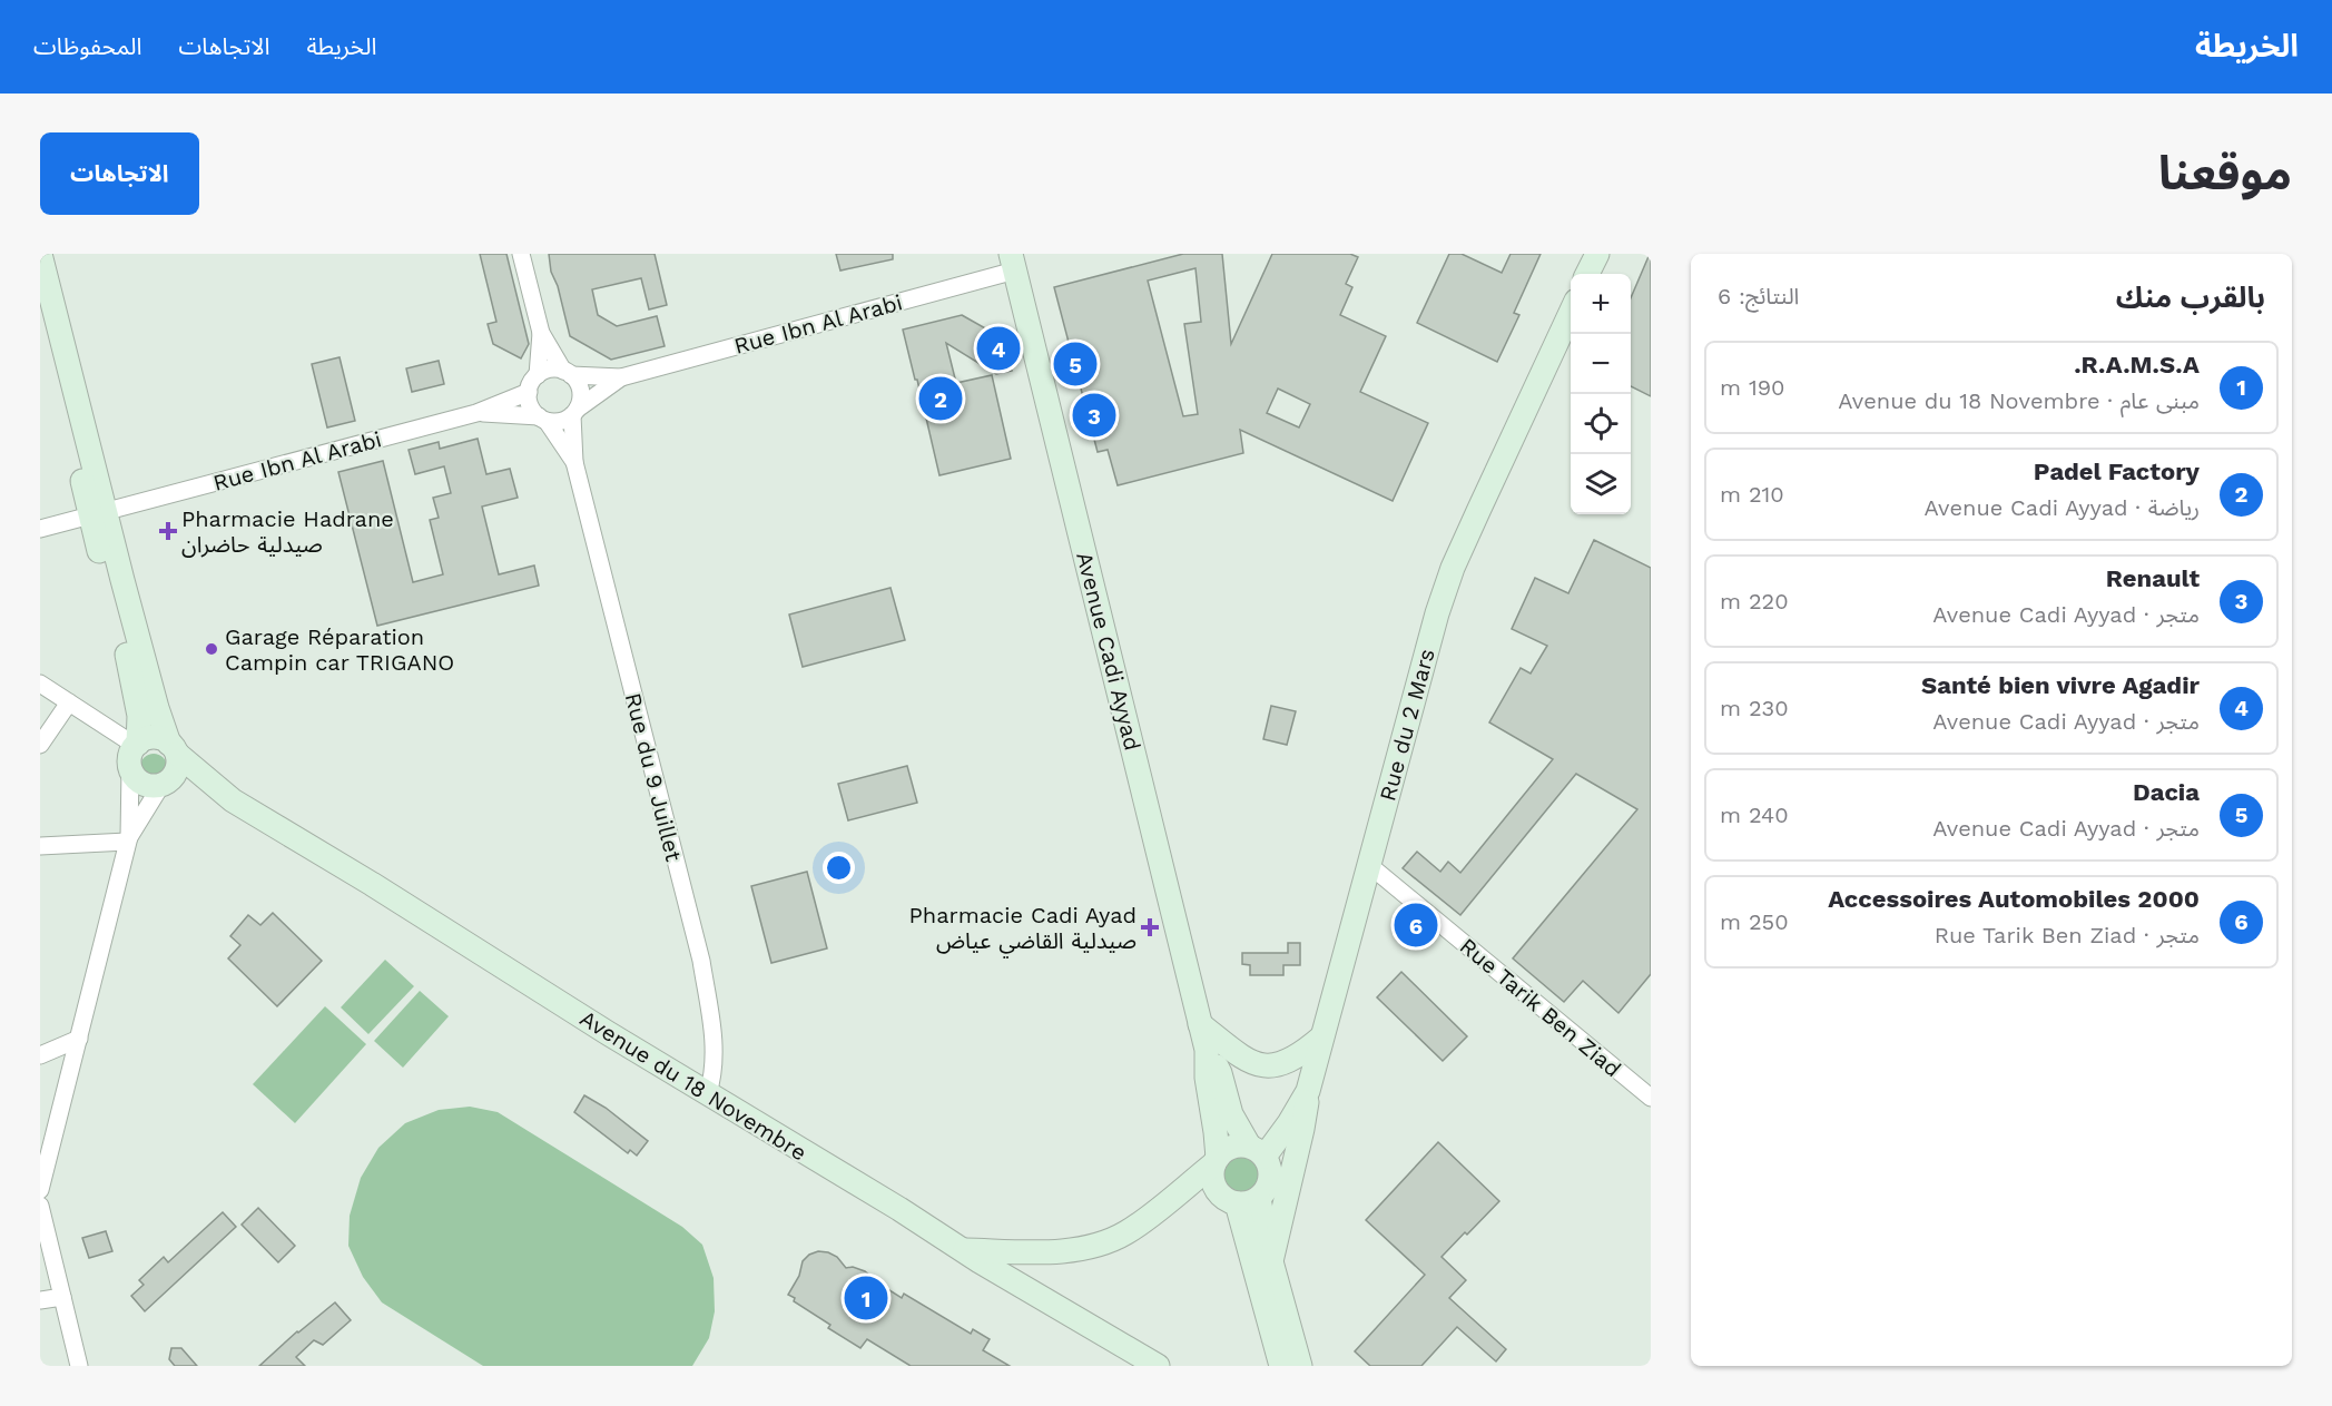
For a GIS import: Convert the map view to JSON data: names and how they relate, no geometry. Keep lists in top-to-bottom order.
{
  "streets": {
    "street": [
      "Rue Ibn Al Arabi",
      "Avenue Cadi Ayyad",
      "Rue du 2 Mars",
      "Rue du 9 Juillet",
      "Rue Tarik Ben Ziad",
      "Avenue du 18 Novembre"
    ]
  },
  "crossings": [
    ["Rue Ibn Al Arabi", "Avenue Cadi Ayyad"],
    ["Rue Ibn Al Arabi", "Rue du 9 Juillet"],
    ["Avenue Cadi Ayyad", "Rue du 2 Mars"],
    ["Rue du 2 Mars", "Rue Tarik Ben Ziad"],
    ["Rue du 9 Juillet", "Avenue du 18 Novembre"]
  ],
  "places": {
    "health": ["Pharmacie Hadrane صيدلية حاضران", "Pharmacie Cadi Ayad صيدلية القاضي عياض"],
    "other": ["Garage Réparation Campin car TRIGANO"]
  },
  "page": {
    "header": "الخريطة",
    "nav": ["الخريطة", "الاتجاهات", "المحفوظات"],
    "title": "موقعنا",
    "buttons": "الاتجاهات",
    "heading": ["بالقرب منك", "النتائج: 6"],
    "map_buttons": ["+", "−"],
    "pins": [
      "4",
      "5",
      "2",
      "3",
      "6",
      "1"
    ],
    "list": [
      {
        "mark": "1",
        "name": "R.A.M.S.A.",
        "note": "مبنى عام · Avenue du 18 Novembre",
        "value": "190 m"
      },
      {
        "mark": "2",
        "name": "Padel Factory",
        "note": "رياضة · Avenue Cadi Ayyad",
        "value": "210 m"
      },
      {
        "mark": "3",
        "name": "Renault",
        "note": "متجر · Avenue Cadi Ayyad",
        "value": "220 m"
      },
      {
        "mark": "4",
        "name": "Santé bien vivre Agadir",
        "note": "متجر · Avenue Cadi Ayyad",
        "value": "230 m"
      },
      {
        "mark": "5",
        "name": "Dacia",
        "note": "متجر · Avenue Cadi Ayyad",
        "value": "240 m"
      },
      {
        "mark": "6",
        "name": "Accessoires Automobiles 2000",
        "note": "متجر · Rue Tarik Ben Ziad",
        "value": "250 m"
      }
    ]
  }
}
